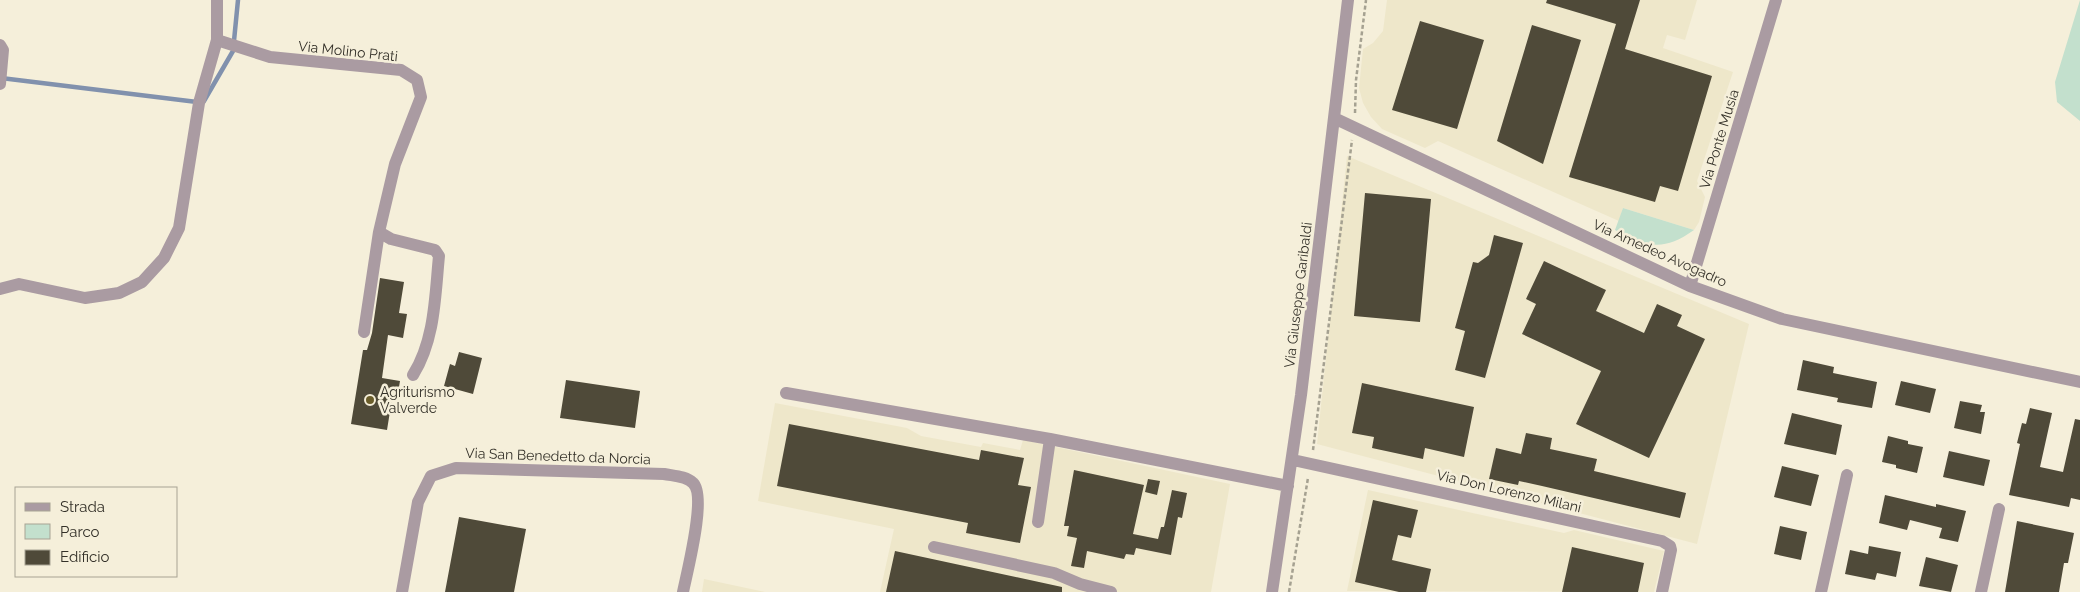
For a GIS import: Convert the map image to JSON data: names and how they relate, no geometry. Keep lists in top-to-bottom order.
{
  "streets": {
    "street": [
      "Via Molino Prati",
      "Via Ponte Musia",
      "Via Amedeo Avogadro",
      "Via Giuseppe Garibaldi",
      "Via San Benedetto da Norcia",
      "Via Don Lorenzo Milani"
    ]
  },
  "crossings": [
    ["Via Ponte Musia", "Via Amedeo Avogadro"],
    ["Via Amedeo Avogadro", "Via Giuseppe Garibaldi"],
    ["Via Giuseppe Garibaldi", "Via Don Lorenzo Milani"]
  ],
  "places": ["Agriturismo Valverde"],
  "legend": ["Strada", "Parco", "Edificio"]
}
